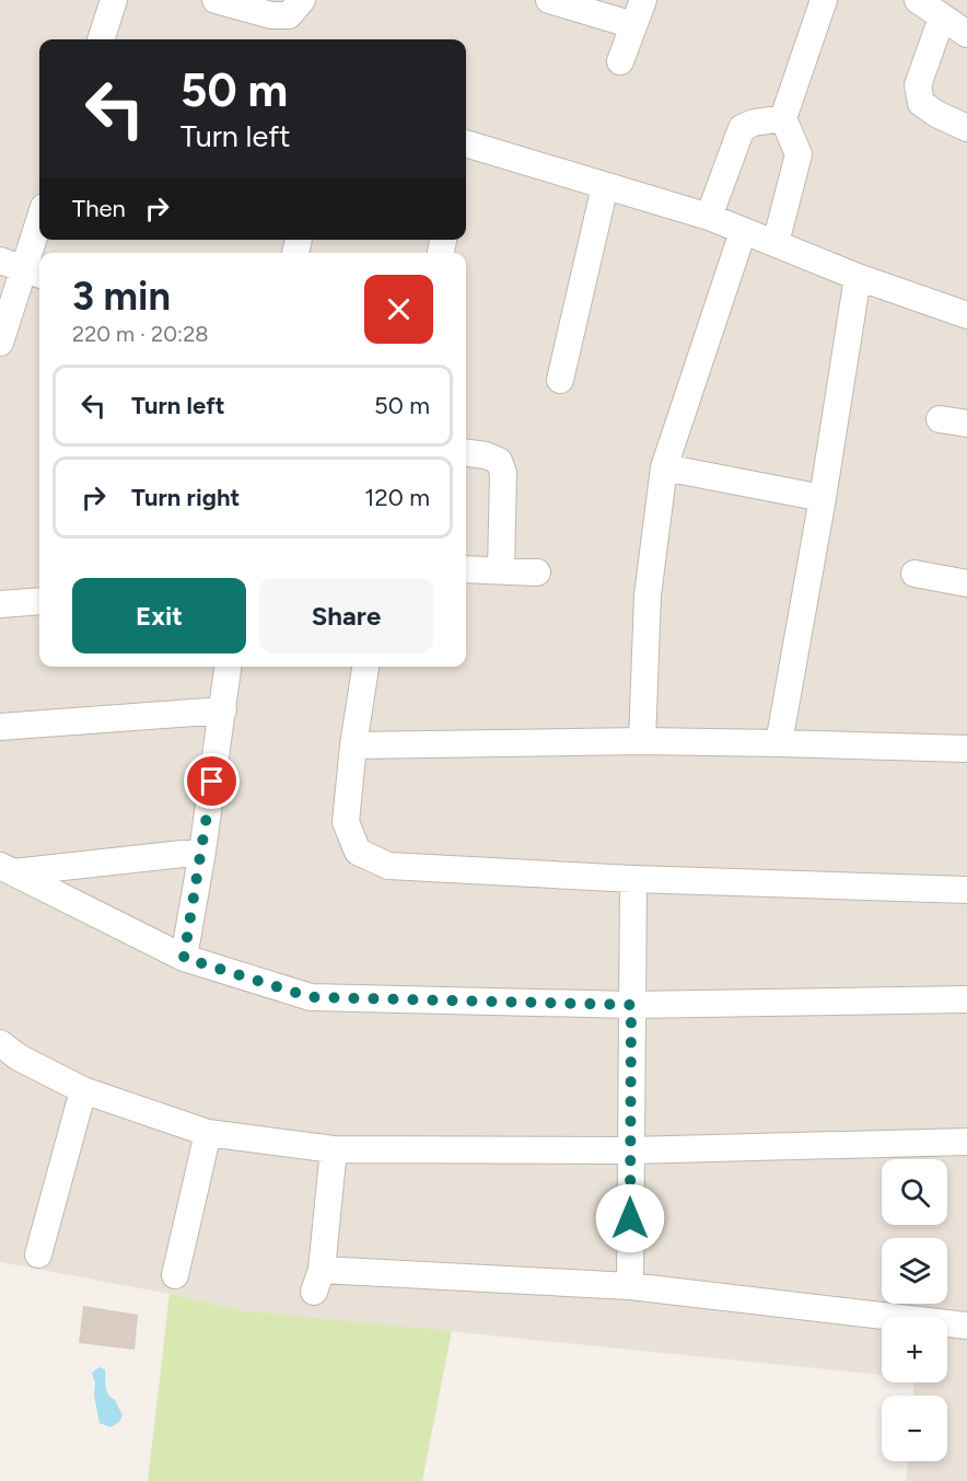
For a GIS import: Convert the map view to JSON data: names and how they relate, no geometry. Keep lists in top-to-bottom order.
{
  "page": {
    "turn": ["50 m", "Turn left"],
    "then": "Then",
    "heading": ["3 min", "220 m · 20:28"],
    "list": [
      {
        "name": "Turn left",
        "value": "50 m"
      },
      {
        "name": "Turn right",
        "value": "120 m"
      }
    ],
    "buttons": ["Exit", "Share"],
    "map_buttons": ["+", "−"]
  }
}
